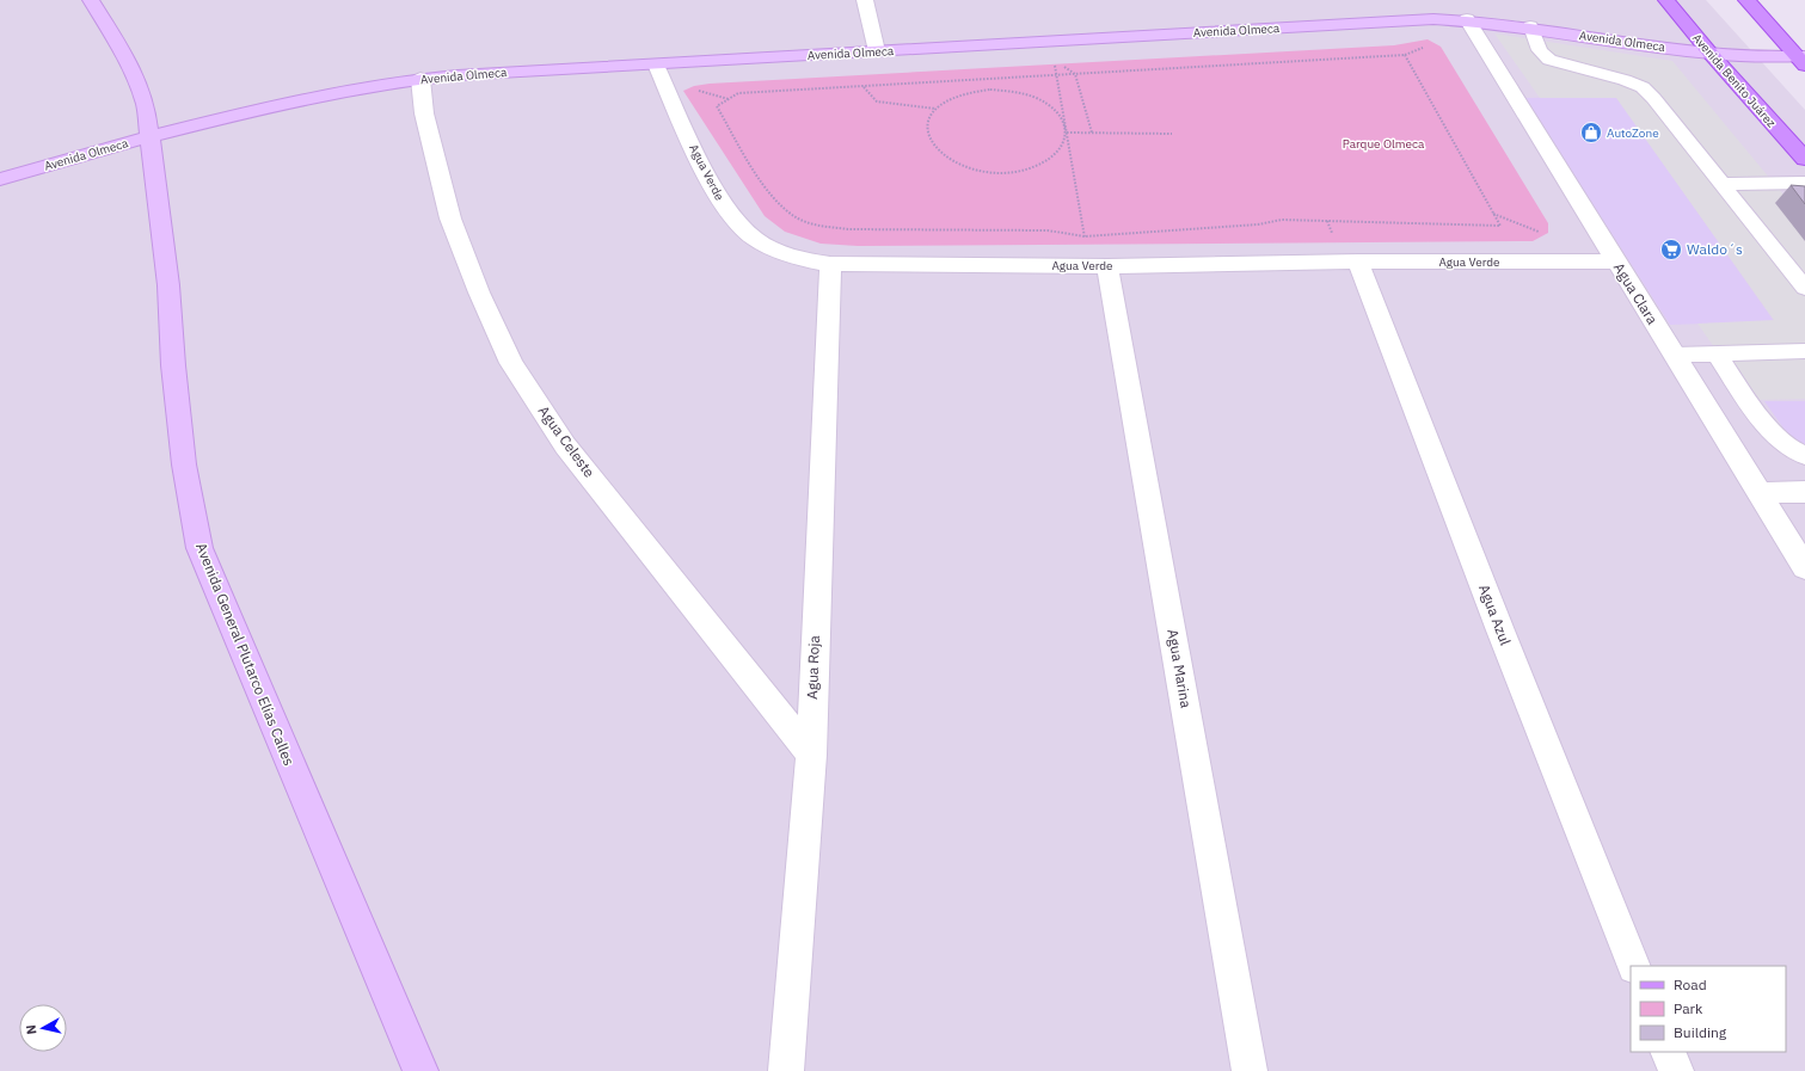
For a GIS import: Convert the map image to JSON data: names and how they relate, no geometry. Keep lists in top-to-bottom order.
{
  "streets": {
    "main road": ["Avenida Benito Juárez"],
    "street": [
      "Avenida Olmeca",
      "Agua Verde",
      "Agua Clara",
      "Agua Celeste",
      "Agua Azul",
      "Avenida General Plutarco Elías Calles",
      "Agua Roja",
      "Agua Marina"
    ]
  },
  "crossings": [
    ["Avenida Olmeca", "Avenida Benito Juárez"],
    ["Avenida Olmeca", "Agua Verde"],
    ["Avenida Olmeca", "Agua Clara"],
    ["Avenida Olmeca", "Agua Celeste"],
    ["Avenida Olmeca", "Avenida General Plutarco Elías Calles"],
    ["Agua Verde", "Agua Clara"],
    ["Agua Verde", "Agua Azul"],
    ["Agua Verde", "Agua Roja"],
    ["Agua Verde", "Agua Marina"],
    ["Agua Celeste", "Agua Roja"]
  ],
  "parks": ["Parque Olmeca"],
  "places": {
    "shop": ["AutoZone"],
    "supermarket": ["Waldo´s"]
  },
  "legend": ["Road", "Park", "Building"],
  "north": "left"
}
